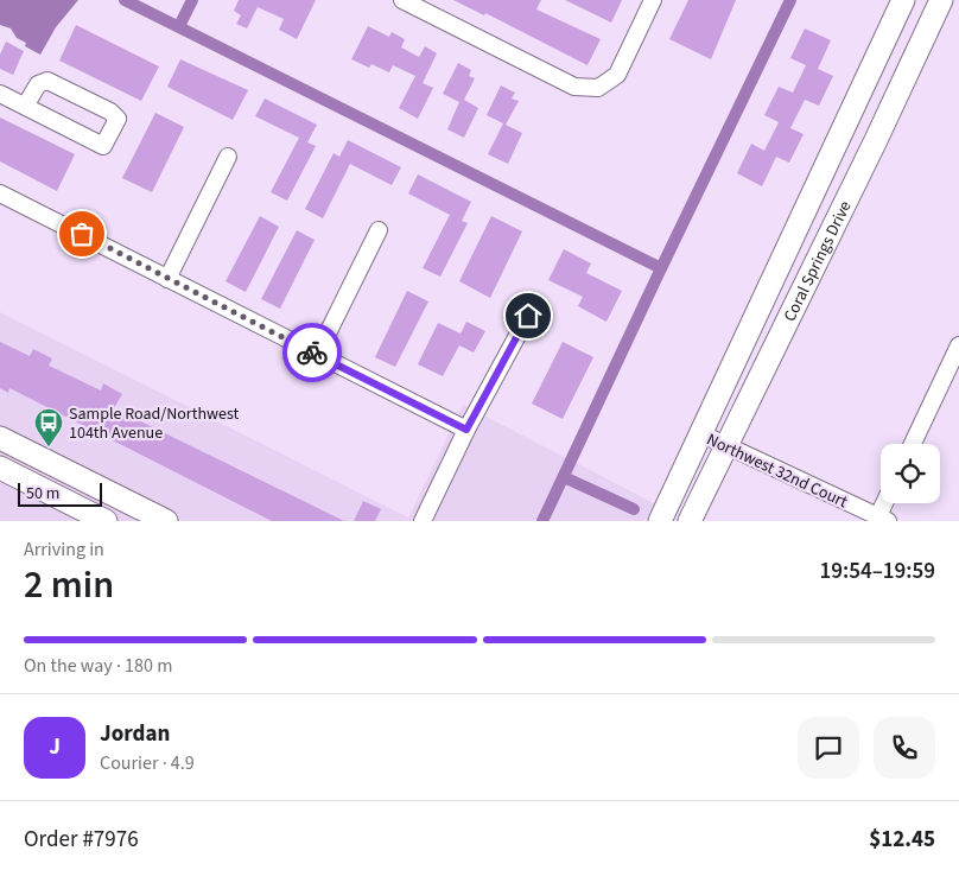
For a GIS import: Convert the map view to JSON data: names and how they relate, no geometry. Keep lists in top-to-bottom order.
{
  "streets": {
    "main road": ["Coral Springs Drive"],
    "street": ["Northwest 32nd Court"]
  },
  "crossings": [
    ["Coral Springs Drive", "Northwest 32nd Court"]
  ],
  "places": {
    "bus stop": ["Sample Road/Northwest 104th Avenue"]
  },
  "scale_bar": "50 m",
  "page": {
    "scale": "50 m",
    "heading": ["2 min", "Arriving in", "19:54–19:59"],
    "panel": [
      "Jordan",
      "Courier · 4.9",
      "Order #7976",
      "$12.45"
    ],
    "bar": "On the way · 180 m",
    "round": "J"
  }
}
